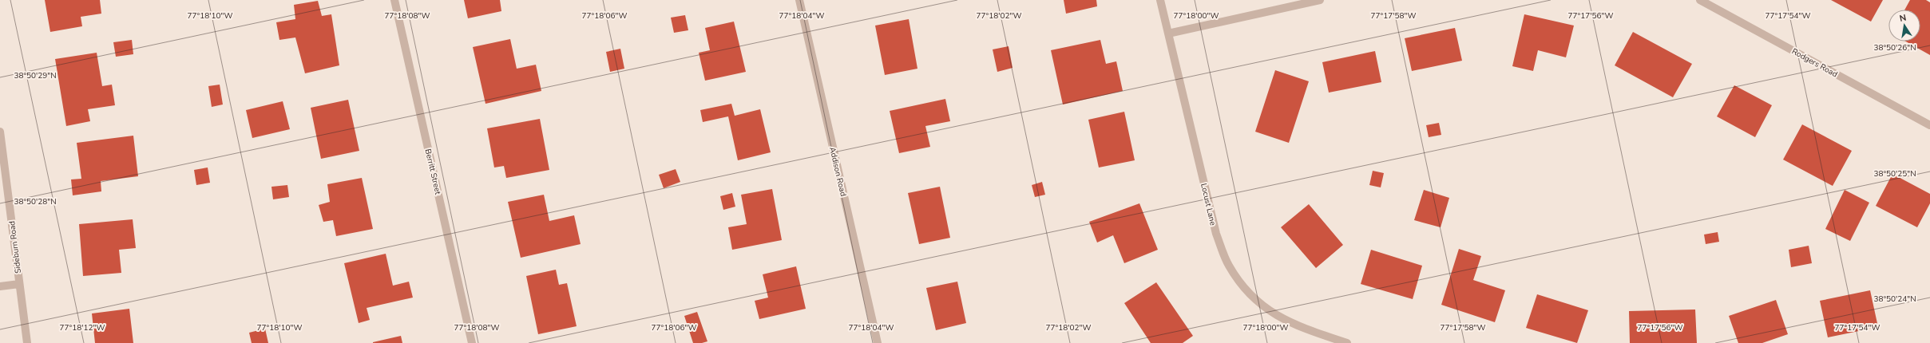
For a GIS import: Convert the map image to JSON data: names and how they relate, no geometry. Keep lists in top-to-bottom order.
{
  "streets": {
    "street": [
      "Rodgers Road",
      "Berritt Street",
      "Addison Road",
      "Locust Lane",
      "Sideburn Road"
    ]
  },
  "north": "top",
  "coordinates": [
    "77°18'10\"W",
    "77°18'08\"W",
    "77°18'06\"W",
    "77°18'04\"W",
    "77°18'02\"W",
    "77°18'00\"W",
    "77°17'58\"W",
    "77°17'56\"W",
    "77°17'54\"W",
    "38°50'26\"N",
    "38°50'29\"N",
    "38°50'25\"N",
    "38°50'28\"N",
    "38°50'24\"N",
    "77°18'12\"W"
  ]
}
